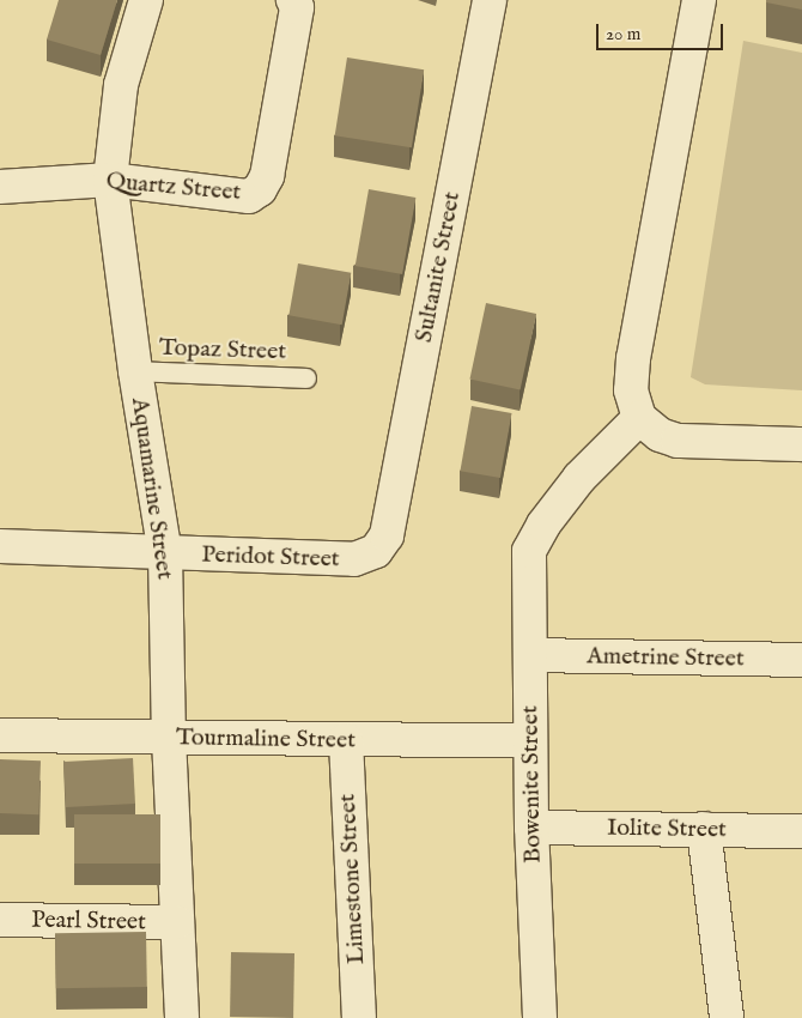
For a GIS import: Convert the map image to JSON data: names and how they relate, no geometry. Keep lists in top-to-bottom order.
{
  "streets": {
    "street": [
      "Quartz Street",
      "Sultanite Street",
      "Aquamarine Street",
      "Peridot Street",
      "Ametrine Street",
      "Tourmaline Street",
      "Bowenite Street",
      "Iolite Street",
      "Limestone Street",
      "Pearl Street"
    ],
    "lane": ["Topaz Street"]
  },
  "crossings": [
    ["Quartz Street", "Aquamarine Street"],
    ["Sultanite Street", "Peridot Street"],
    ["Topaz Street", "Aquamarine Street"],
    ["Aquamarine Street", "Peridot Street"],
    ["Aquamarine Street", "Tourmaline Street"],
    ["Aquamarine Street", "Pearl Street"],
    ["Ametrine Street", "Bowenite Street"],
    ["Tourmaline Street", "Bowenite Street"],
    ["Tourmaline Street", "Limestone Street"],
    ["Bowenite Street", "Iolite Street"]
  ],
  "scale_bar": "20 m"
}
